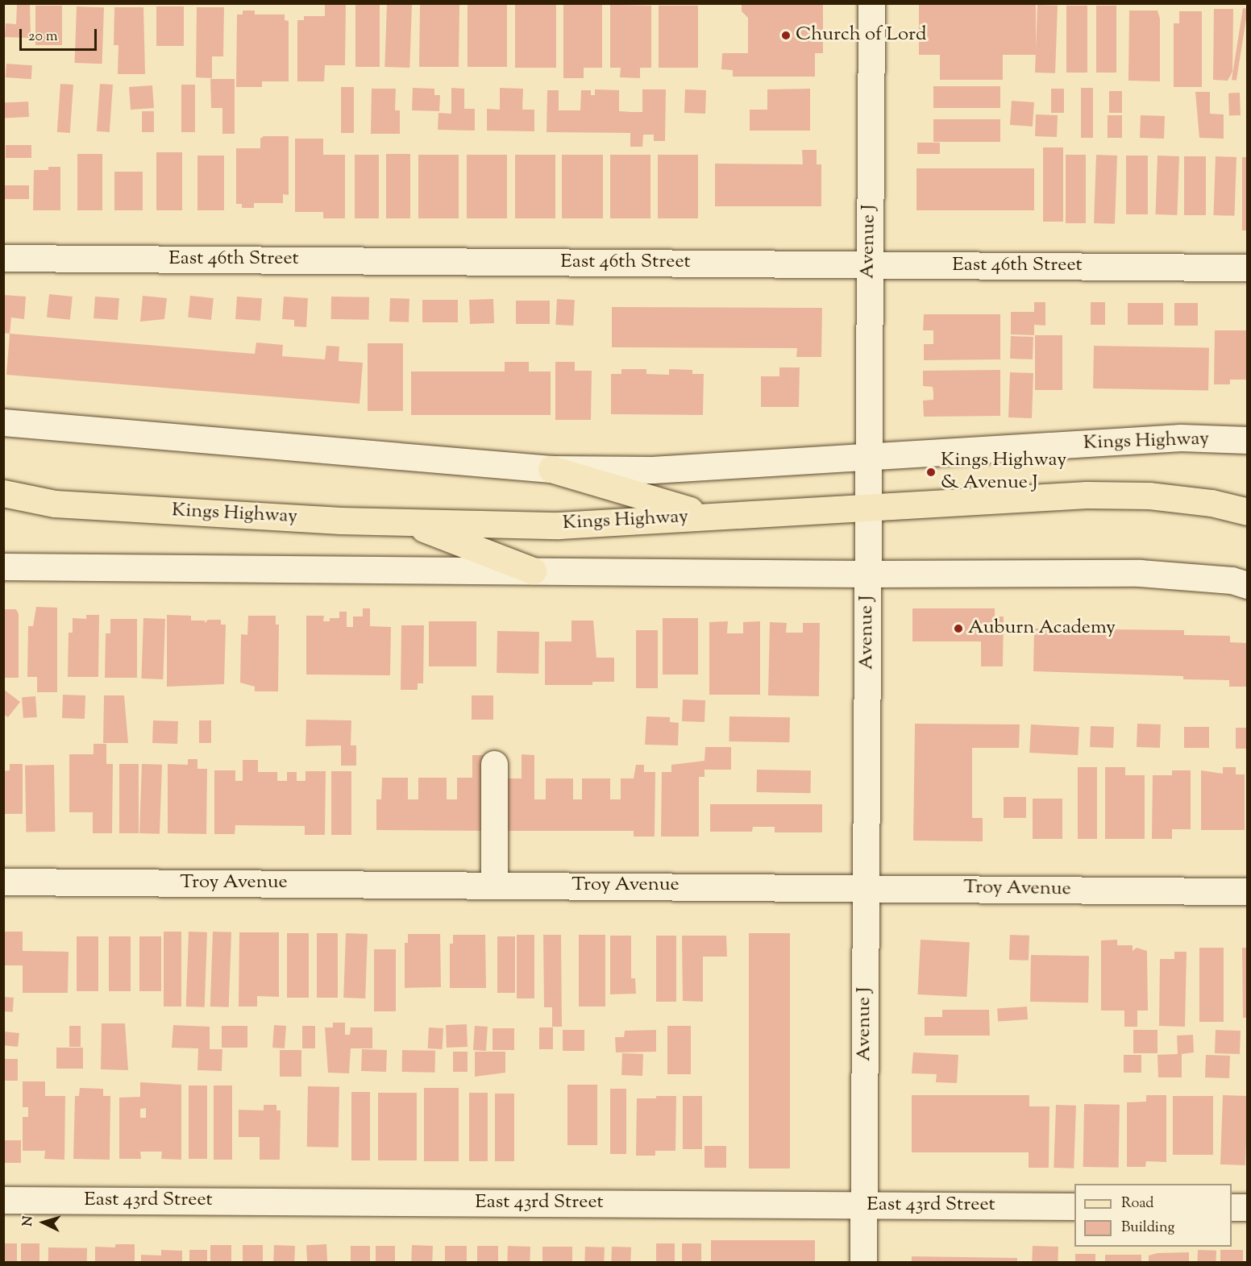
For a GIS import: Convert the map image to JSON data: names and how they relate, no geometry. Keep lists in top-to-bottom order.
{
  "streets": {
    "main road": ["Kings Highway"],
    "street": [
      "Avenue J",
      "East 46th Street",
      "Troy Avenue",
      "East 43rd Street"
    ]
  },
  "crossings": [
    ["Avenue J", "East 46th Street"],
    ["Avenue J", "Kings Highway"],
    ["Avenue J", "Troy Avenue"],
    ["Avenue J", "East 43rd Street"]
  ],
  "places": ["Church of Lord", "Kings Highway & Avenue J", "Auburn Academy"],
  "legend": ["Road", "Building"],
  "scale_bar": "20 m",
  "north": "left"
}
